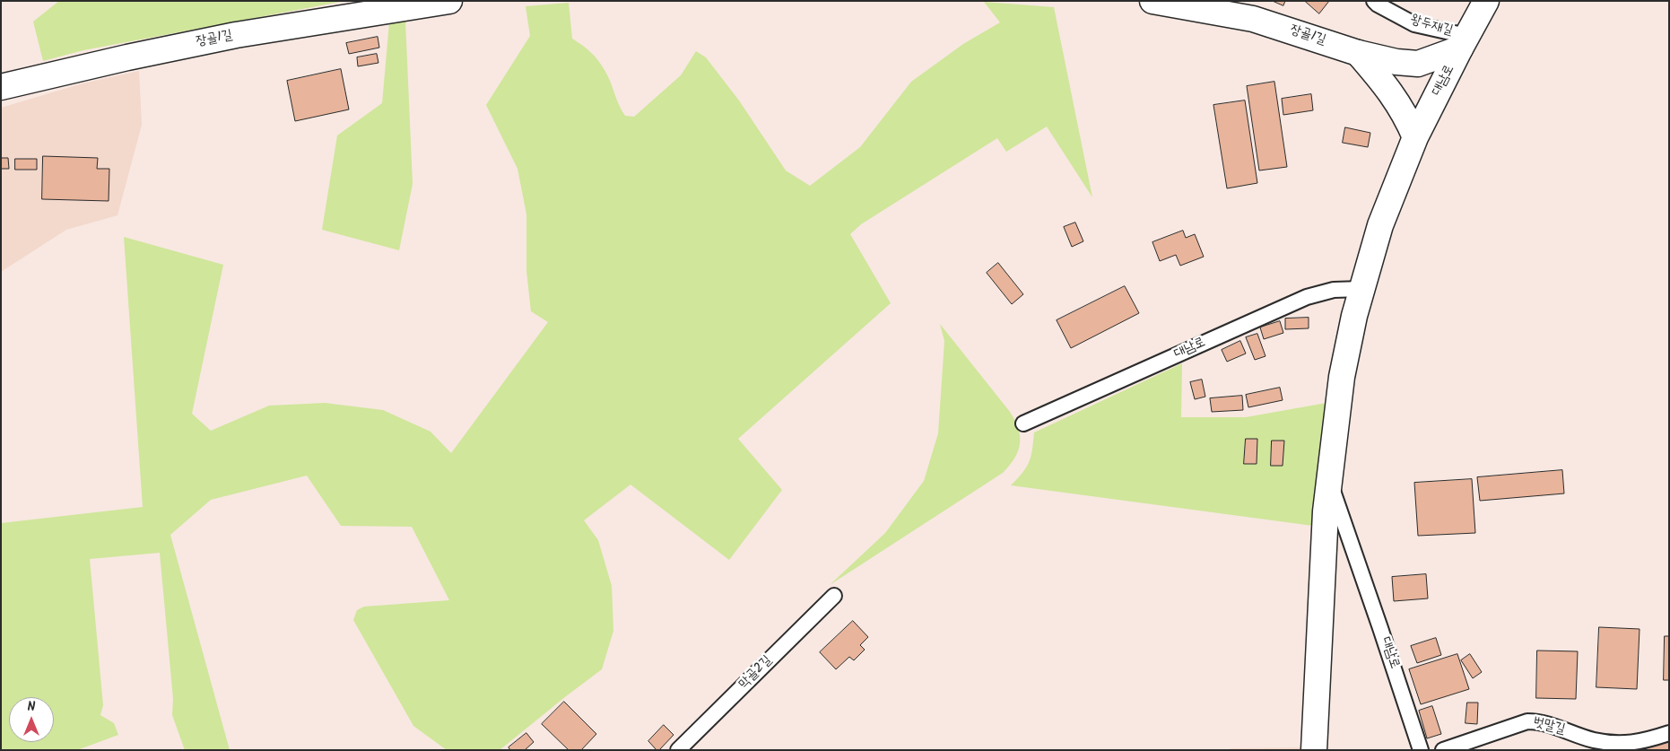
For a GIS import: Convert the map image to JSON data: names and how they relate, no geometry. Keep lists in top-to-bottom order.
{
  "streets": {
    "street": ["장골1길", "대남로"],
    "lane": ["왕두재길", "막골2길", "벗말길"]
  },
  "crossings": [
    ["왕두재길", "장골1길"],
    ["왕두재길", "대남로"],
    ["장골1길", "대남로"]
  ],
  "north": "top"
}
